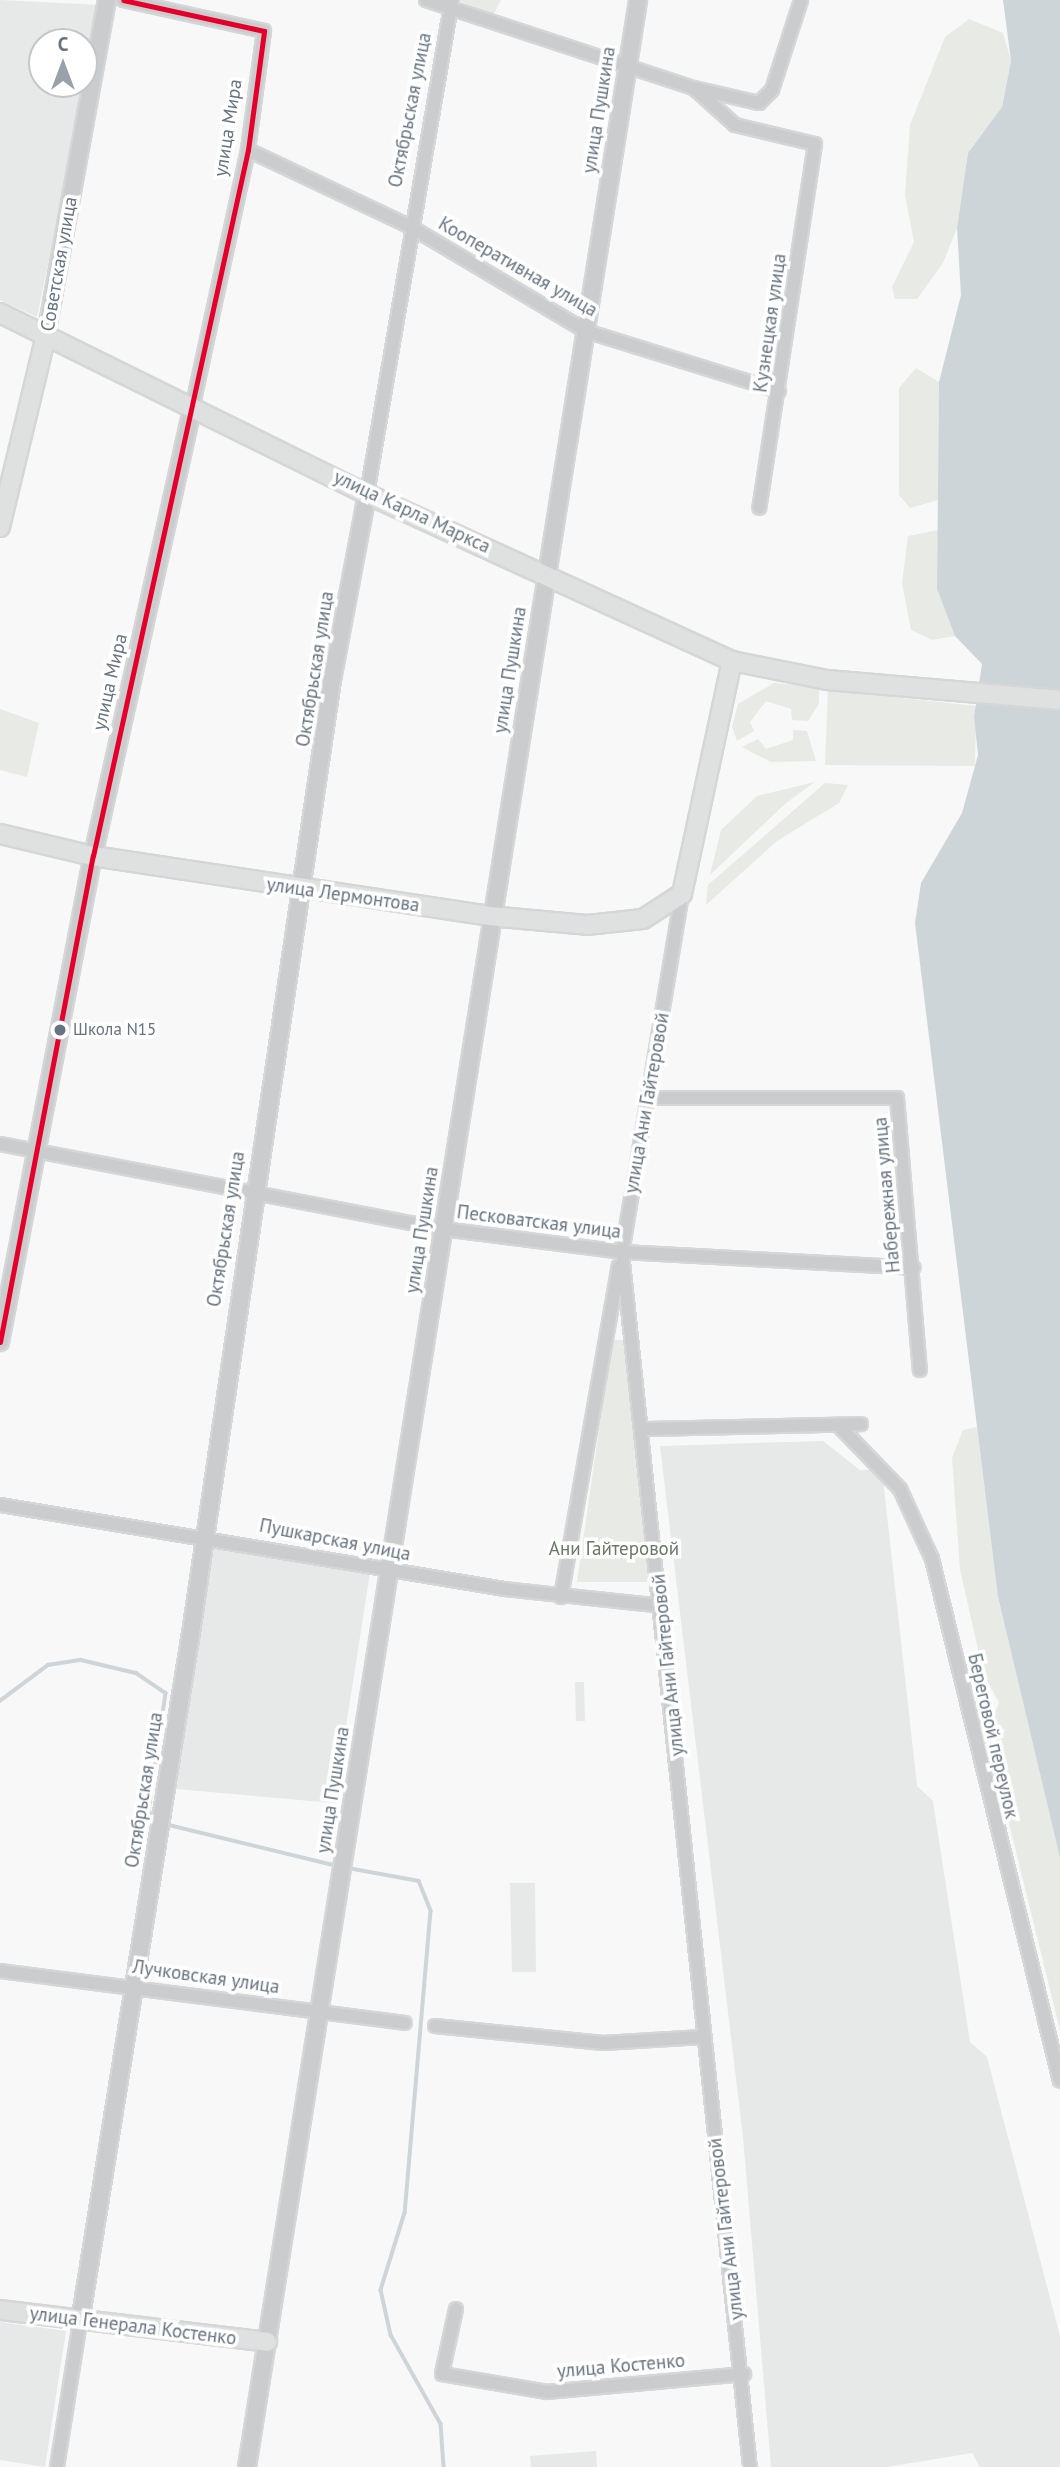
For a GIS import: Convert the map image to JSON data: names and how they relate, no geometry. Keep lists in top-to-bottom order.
{
  "streets": {
    "main road": [
      "Советская улица",
      "улица Карла Маркса",
      "улица Лермонтова",
      "улица Ани Гайтеровой",
      "улица Генерала Костенко"
    ],
    "street": [
      "Октябрьская улица",
      "улица Пушкина",
      "улица Мира",
      "Кооперативная улица",
      "Кузнецкая улица",
      "Набережная улица",
      "Песковатская улица",
      "Пушкарская улица",
      "Береговой переулок",
      "Лучковская улица",
      "улица Костенко"
    ]
  },
  "crossings": [
    ["Октябрьская улица", "Кооперативная улица"],
    ["Октябрьская улица", "улица Карла Маркса"],
    ["Октябрьская улица", "улица Лермонтова"],
    ["Октябрьская улица", "Песковатская улица"],
    ["Октябрьская улица", "Пушкарская улица"],
    ["Октябрьская улица", "Лучковская улица"],
    ["Октябрьская улица", "улица Генерала Костенко"],
    ["улица Пушкина", "Кооперативная улица"],
    ["улица Пушкина", "улица Карла Маркса"],
    ["улица Пушкина", "улица Лермонтова"],
    ["улица Пушкина", "Песковатская улица"],
    ["улица Пушкина", "Пушкарская улица"],
    ["улица Пушкина", "Лучковская улица"],
    ["улица Пушкина", "улица Генерала Костенко"],
    ["улица Мира", "Кооперативная улица"],
    ["улица Мира", "улица Карла Маркса"],
    ["улица Мира", "улица Лермонтова"],
    ["улица Мира", "Песковатская улица"],
    ["Советская улица", "улица Карла Маркса"],
    ["Кооперативная улица", "Кузнецкая улица"],
    ["улица Карла Маркса", "улица Ани Гайтеровой"],
    ["улица Лермонтова", "улица Ани Гайтеровой"],
    ["улица Ани Гайтеровой", "Набережная улица"],
    ["улица Ани Гайтеровой", "Песковатская улица"],
    ["улица Ани Гайтеровой", "Пушкарская улица"],
    ["улица Ани Гайтеровой", "улица Костенко"],
    ["Набережная улица", "Песковатская улица"]
  ],
  "parks": ["Ани Гайтеровой"],
  "places": ["Школа N15"],
  "north": "top"
}
